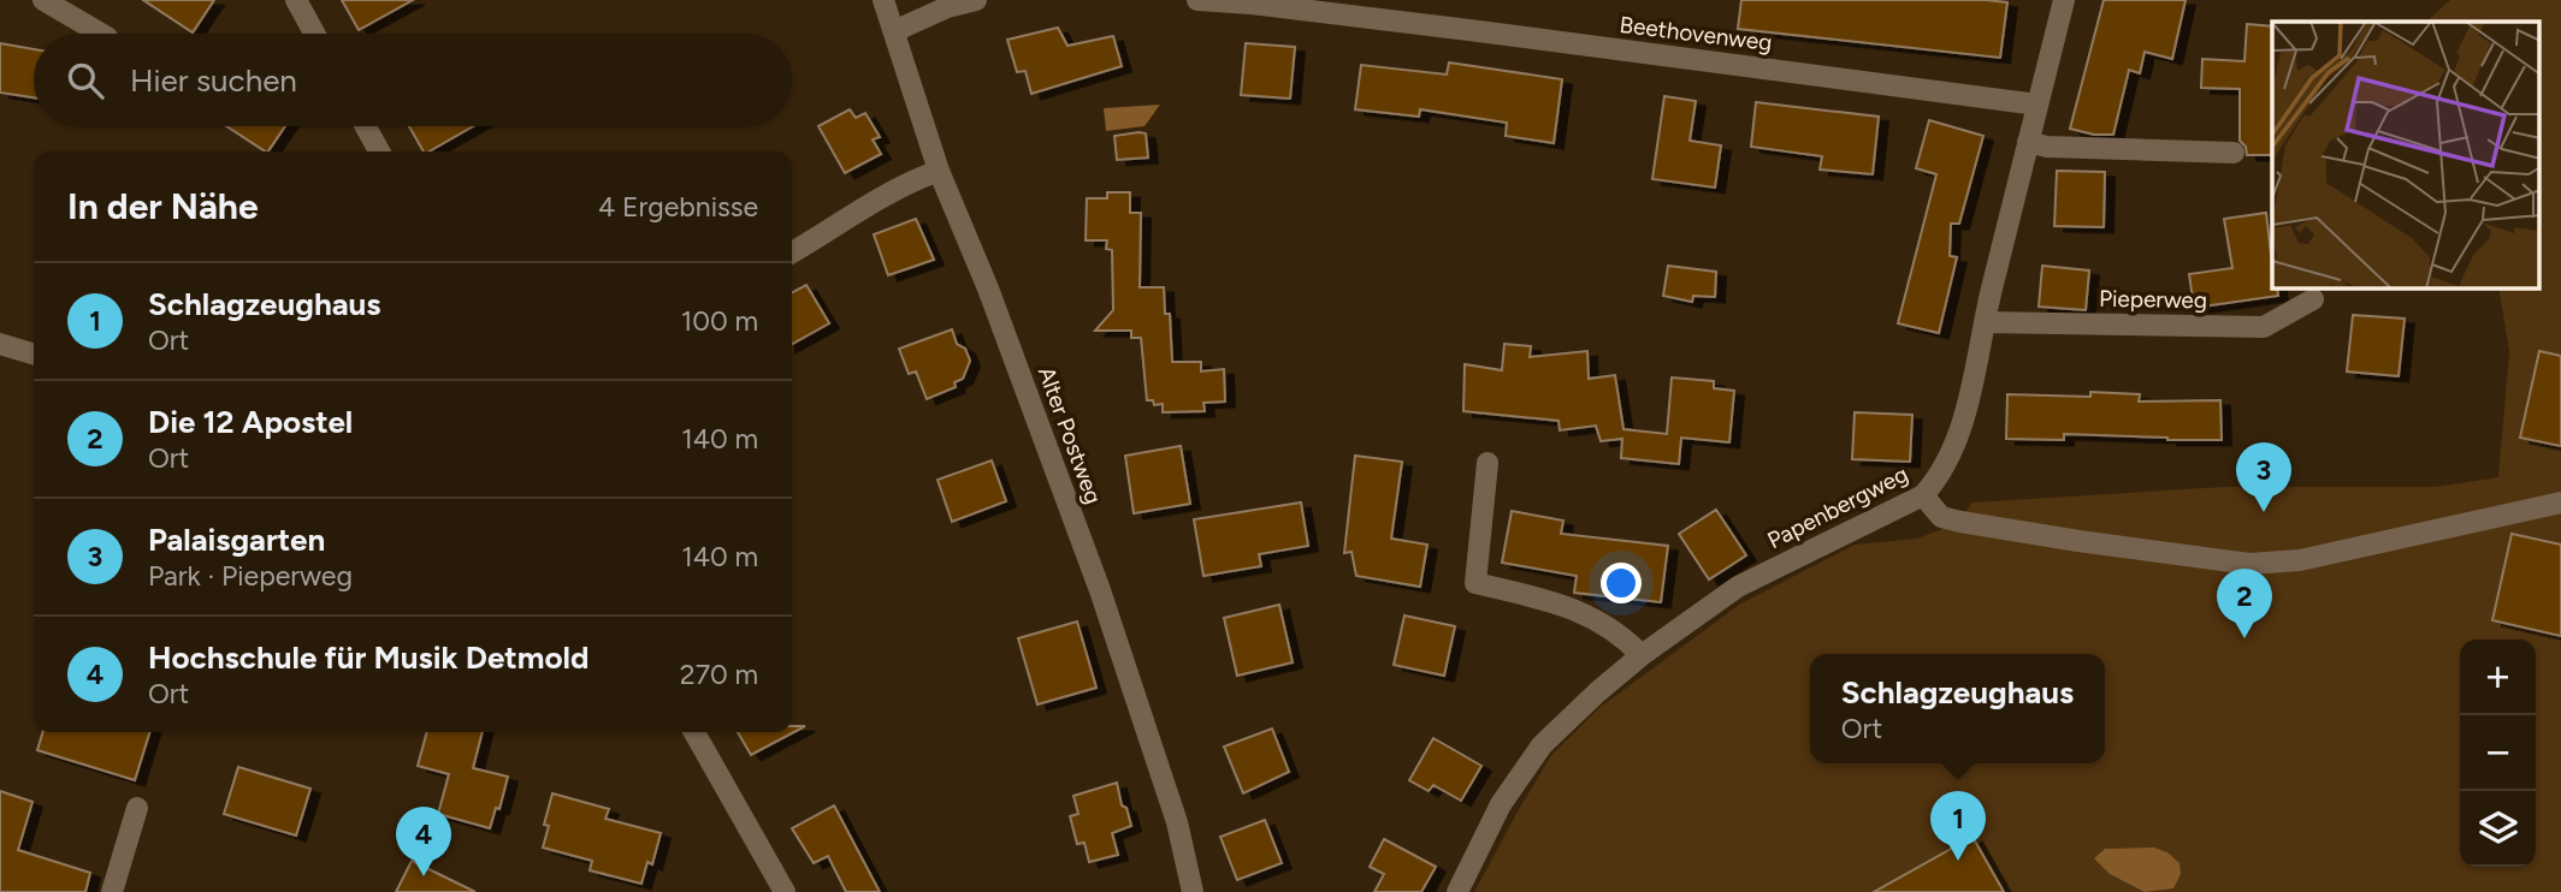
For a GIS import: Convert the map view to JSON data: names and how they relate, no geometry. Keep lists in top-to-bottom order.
{
  "streets": {
    "street": [
      "Beethovenweg",
      "Pieperweg",
      "Alter Postweg",
      "Papenbergweg"
    ]
  },
  "crossings": [
    ["Beethovenweg", "Papenbergweg"],
    ["Pieperweg", "Papenbergweg"]
  ],
  "page": {
    "search": "Hier suchen",
    "heading": ["In der Nähe", "4 Ergebnisse"],
    "list": [
      {
        "mark": "1",
        "name": "Schlagzeughaus",
        "note": "Ort",
        "value": "100 m"
      },
      {
        "mark": "2",
        "name": "Die 12 Apostel",
        "note": "Ort",
        "value": "140 m"
      },
      {
        "mark": "3",
        "name": "Palaisgarten",
        "note": "Park · Pieperweg",
        "value": "140 m"
      },
      {
        "mark": "4",
        "name": "Hochschule für Musik Detmold",
        "note": "Ort",
        "value": "270 m"
      }
    ],
    "pins": [
      "3",
      "2",
      "1",
      "4"
    ],
    "map_buttons": ["+", "−"],
    "popup": ["Schlagzeughaus", "Ort"]
  }
}
